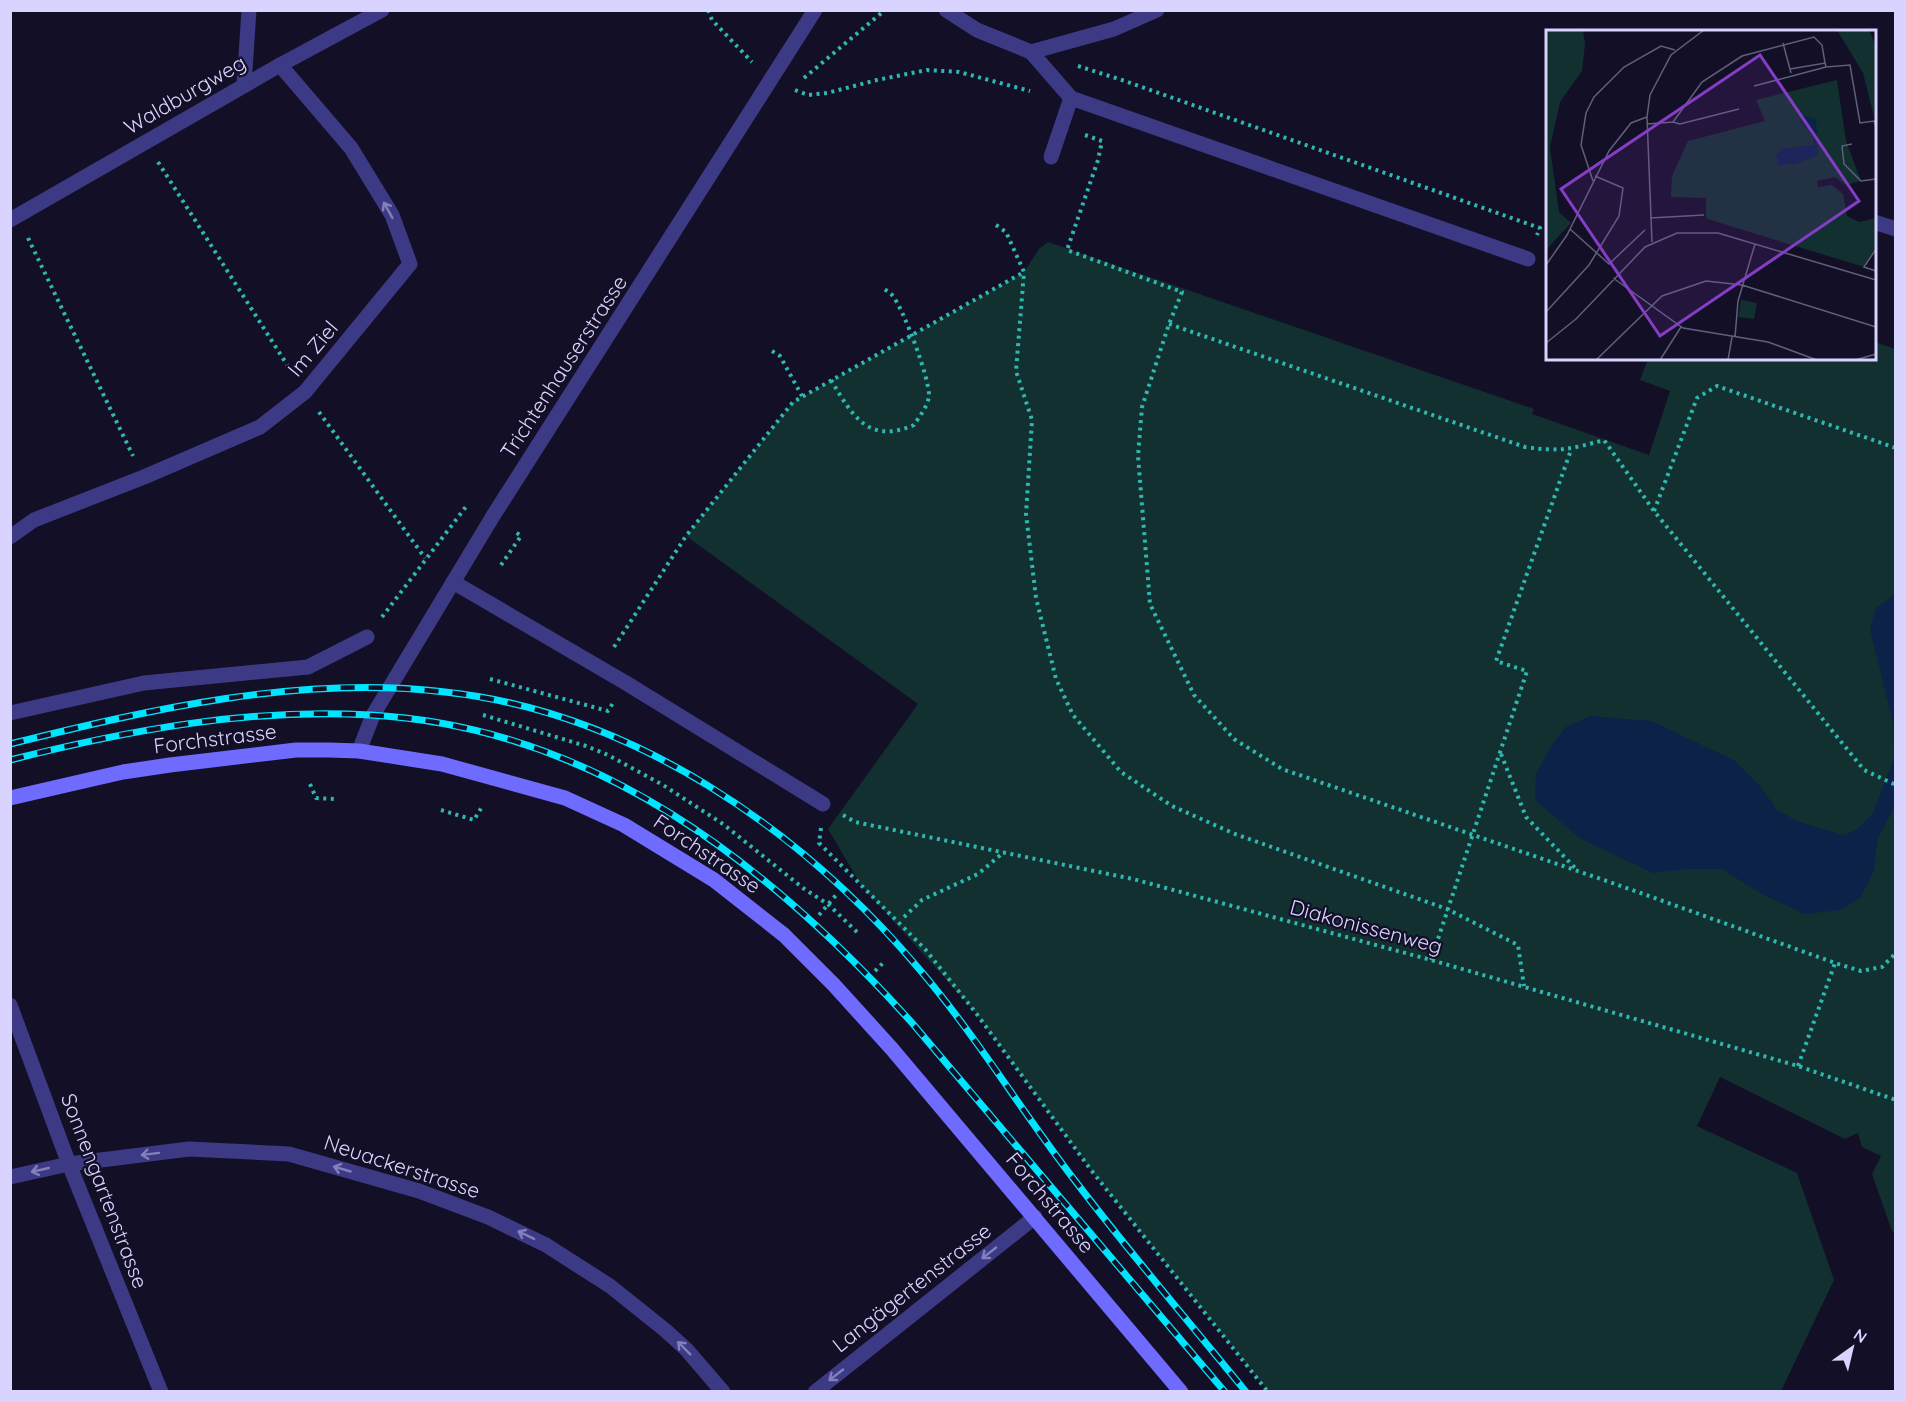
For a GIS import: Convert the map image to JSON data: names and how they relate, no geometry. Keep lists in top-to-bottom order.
{
  "streets": {
    "main road": ["Forchstrasse"],
    "street": [
      "Waldburgweg",
      "Im Ziel",
      "Trichtenhauserstrasse",
      "Neuackerstrasse",
      "Sonnengartenstrasse",
      "Langägertenstrasse"
    ],
    "path": ["Diakonissenweg"]
  },
  "crossings": [
    ["Waldburgweg", "Im Ziel"],
    ["Trichtenhauserstrasse", "Forchstrasse"],
    ["Forchstrasse", "Langägertenstrasse"],
    ["Neuackerstrasse", "Sonnengartenstrasse"]
  ],
  "one_way": ["Im Ziel", "Neuackerstrasse", "Langägertenstrasse"],
  "north": "top right"
}
